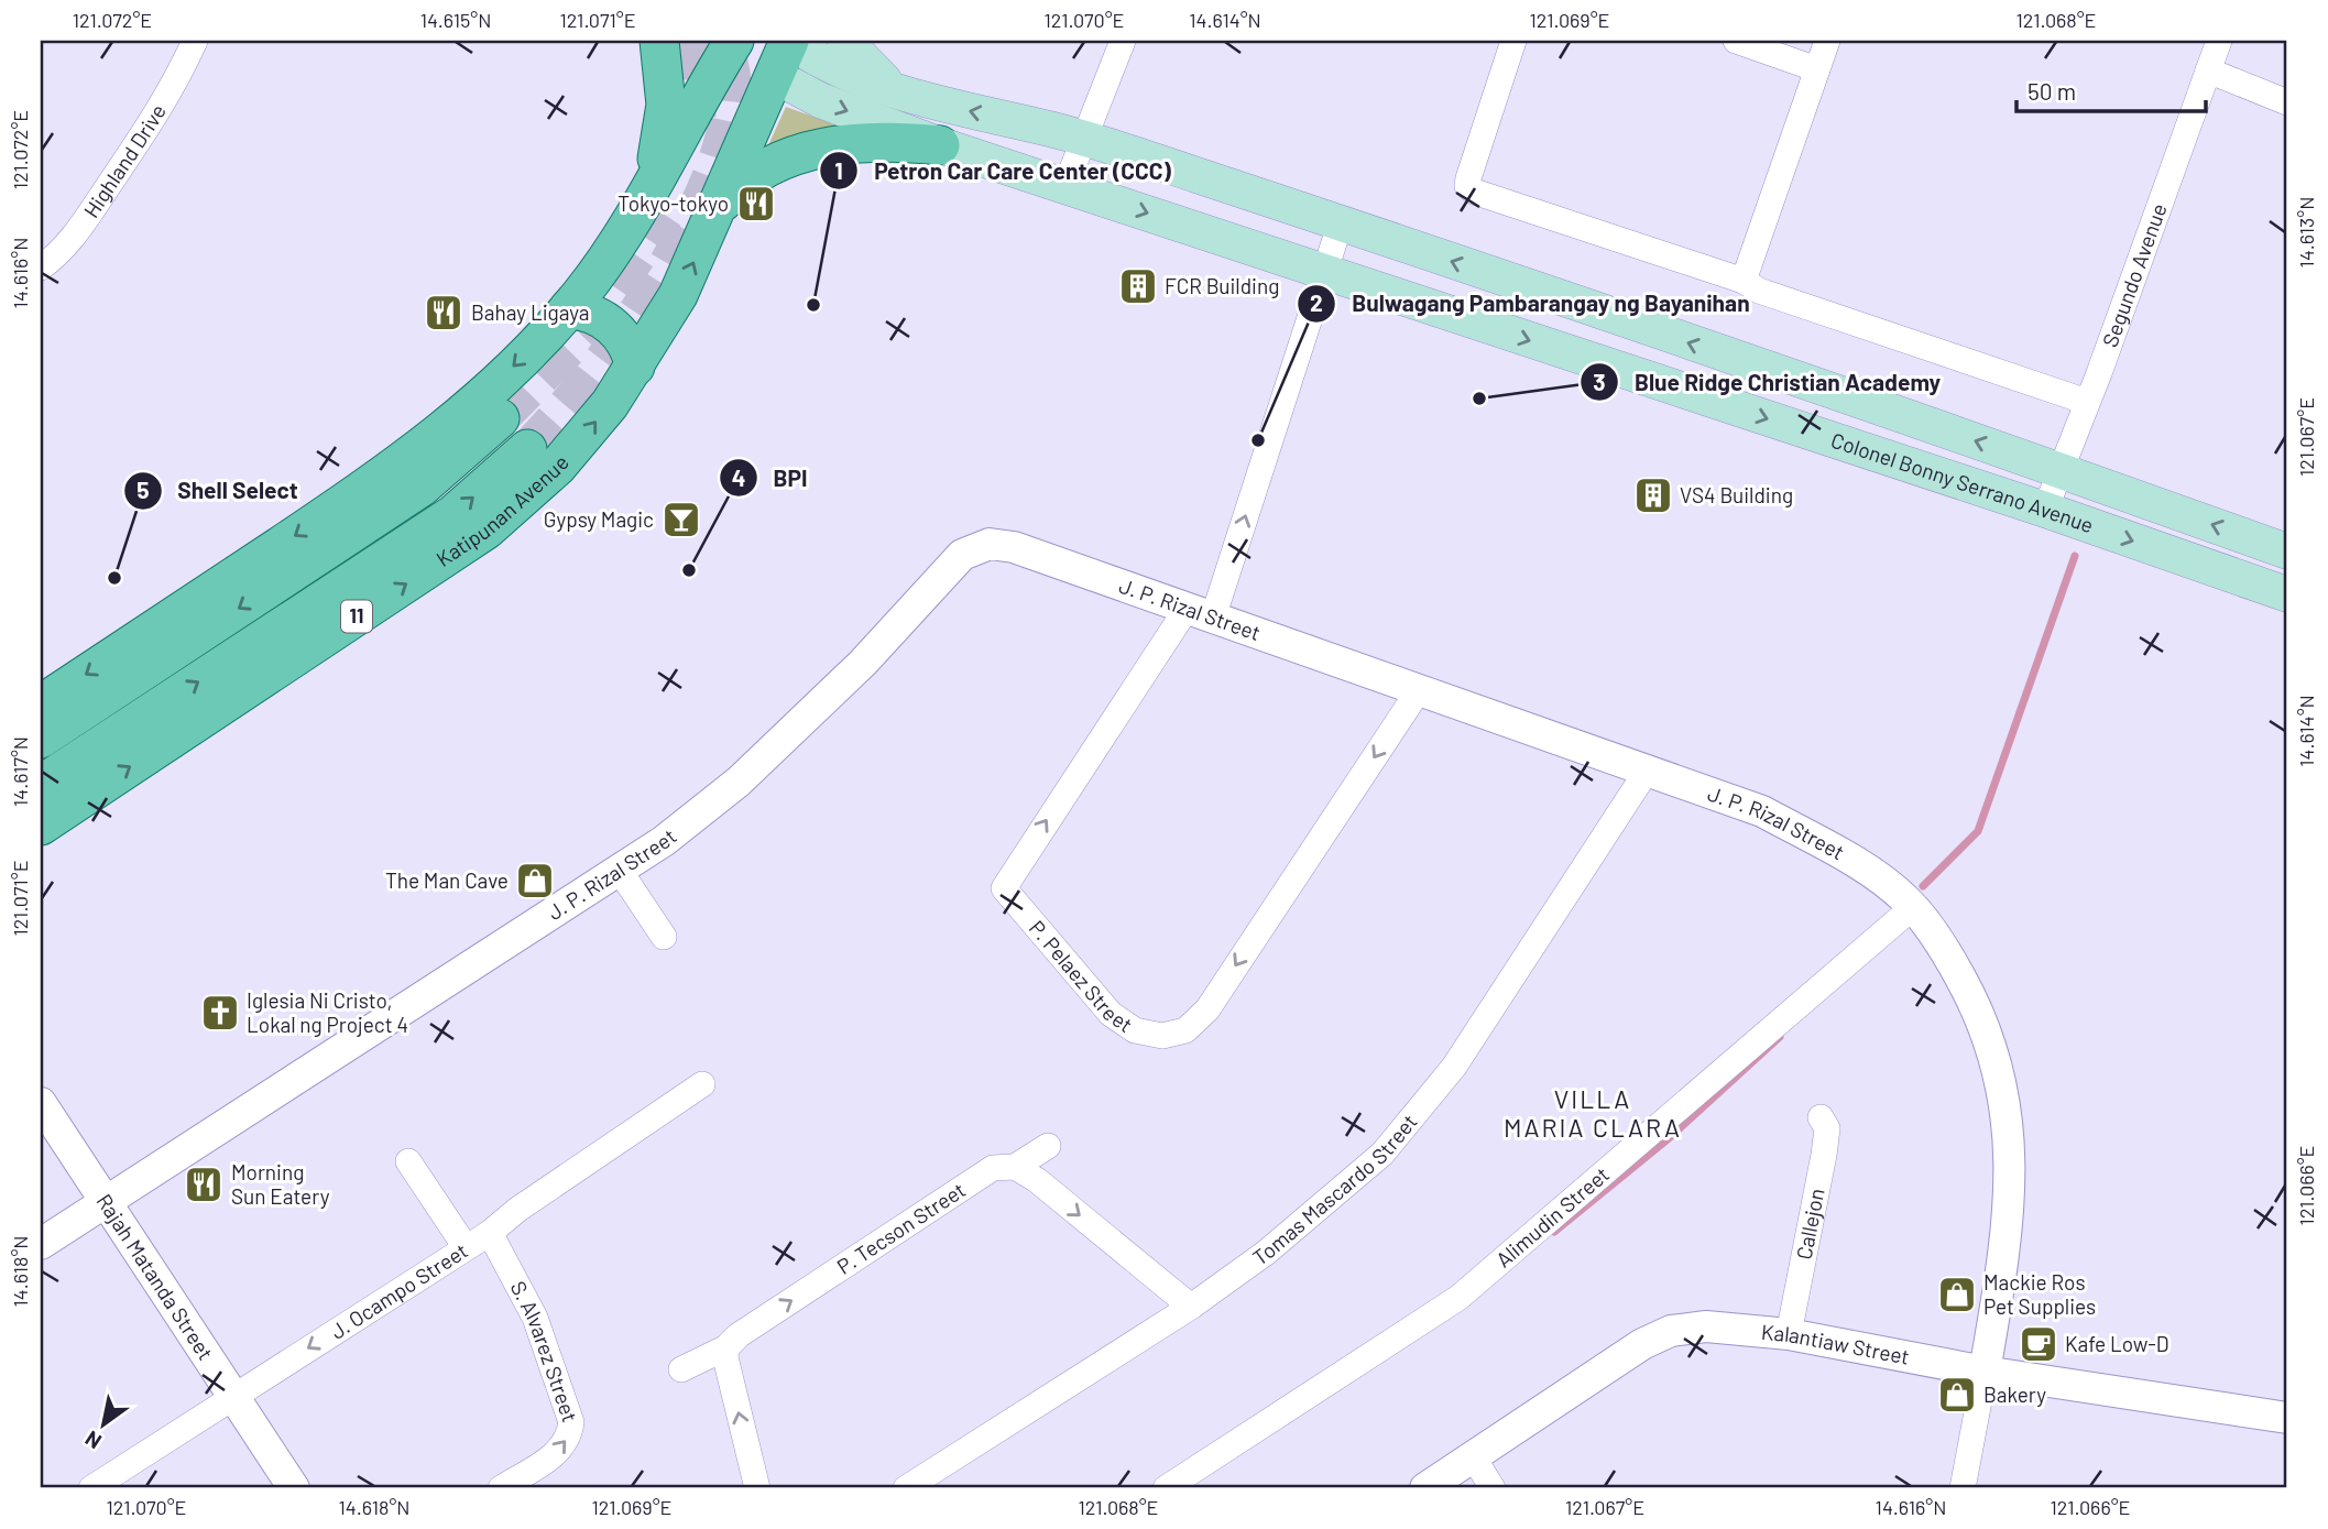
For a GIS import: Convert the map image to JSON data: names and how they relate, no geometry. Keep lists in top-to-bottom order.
{
  "streets": {
    "main road": ["Colonel Bonny Serrano Avenue", "Katipunan Avenue", "11"],
    "street": [
      "Highland Drive",
      "Segundo Avenue",
      "J. P. Rizal Street",
      "P. Pelaez Street",
      "Tomas Mascardo Street",
      "Alimudin Street",
      "Callejon",
      "P. Tecson Street",
      "Rajah Matanda Street",
      "J. Ocampo Street",
      "Kalantiaw Street",
      "S. Alvarez Street"
    ]
  },
  "crossings": [
    ["Segundo Avenue", "Colonel Bonny Serrano Avenue"],
    ["Colonel Bonny Serrano Avenue", "Katipunan Avenue"],
    ["J. P. Rizal Street", "P. Pelaez Street"],
    ["J. P. Rizal Street", "Tomas Mascardo Street"],
    ["J. P. Rizal Street", "Alimudin Street"],
    ["J. P. Rizal Street", "Rajah Matanda Street"],
    ["J. P. Rizal Street", "Kalantiaw Street"],
    ["Callejon", "Kalantiaw Street"],
    ["Rajah Matanda Street", "J. Ocampo Street"],
    ["J. Ocampo Street", "S. Alvarez Street"]
  ],
  "one_way": ["P. Tecson Street", "J. Ocampo Street"],
  "districts": ["VILLA MARIA CLARA"],
  "places": {
    "restaurant": ["Tokyo-tokyo", "Bahay Ligaya", "Morning Sun Eatery"],
    "building": ["FCR Building", "VS4 Building"],
    "other": [
      "Petron Car Care Center (CCC)",
      "Blue Ridge Christian Academy",
      "Bulwagang Pambarangay ng Bayanihan",
      "BPI",
      "Shell Select"
    ],
    "bar": ["Gypsy Magic"],
    "shop": ["The Man Cave", "Mackie Ros Pet Supplies", "Bakery"],
    "church": ["Iglesia Ni Cristo, Lokal ng Project 4"],
    "cafe": ["Kafe Low-D"]
  },
  "scale_bar": "50 m",
  "north": "bottom left",
  "coordinates": [
    "121.072°E",
    "14.615°N",
    "121.071°E",
    "121.070°E",
    "14.614°N",
    "121.069°E",
    "121.068°E",
    "14.613°N",
    "14.616°N",
    "121.067°E",
    "14.617°N",
    "121.066°E",
    "14.618°N"
  ]
}
